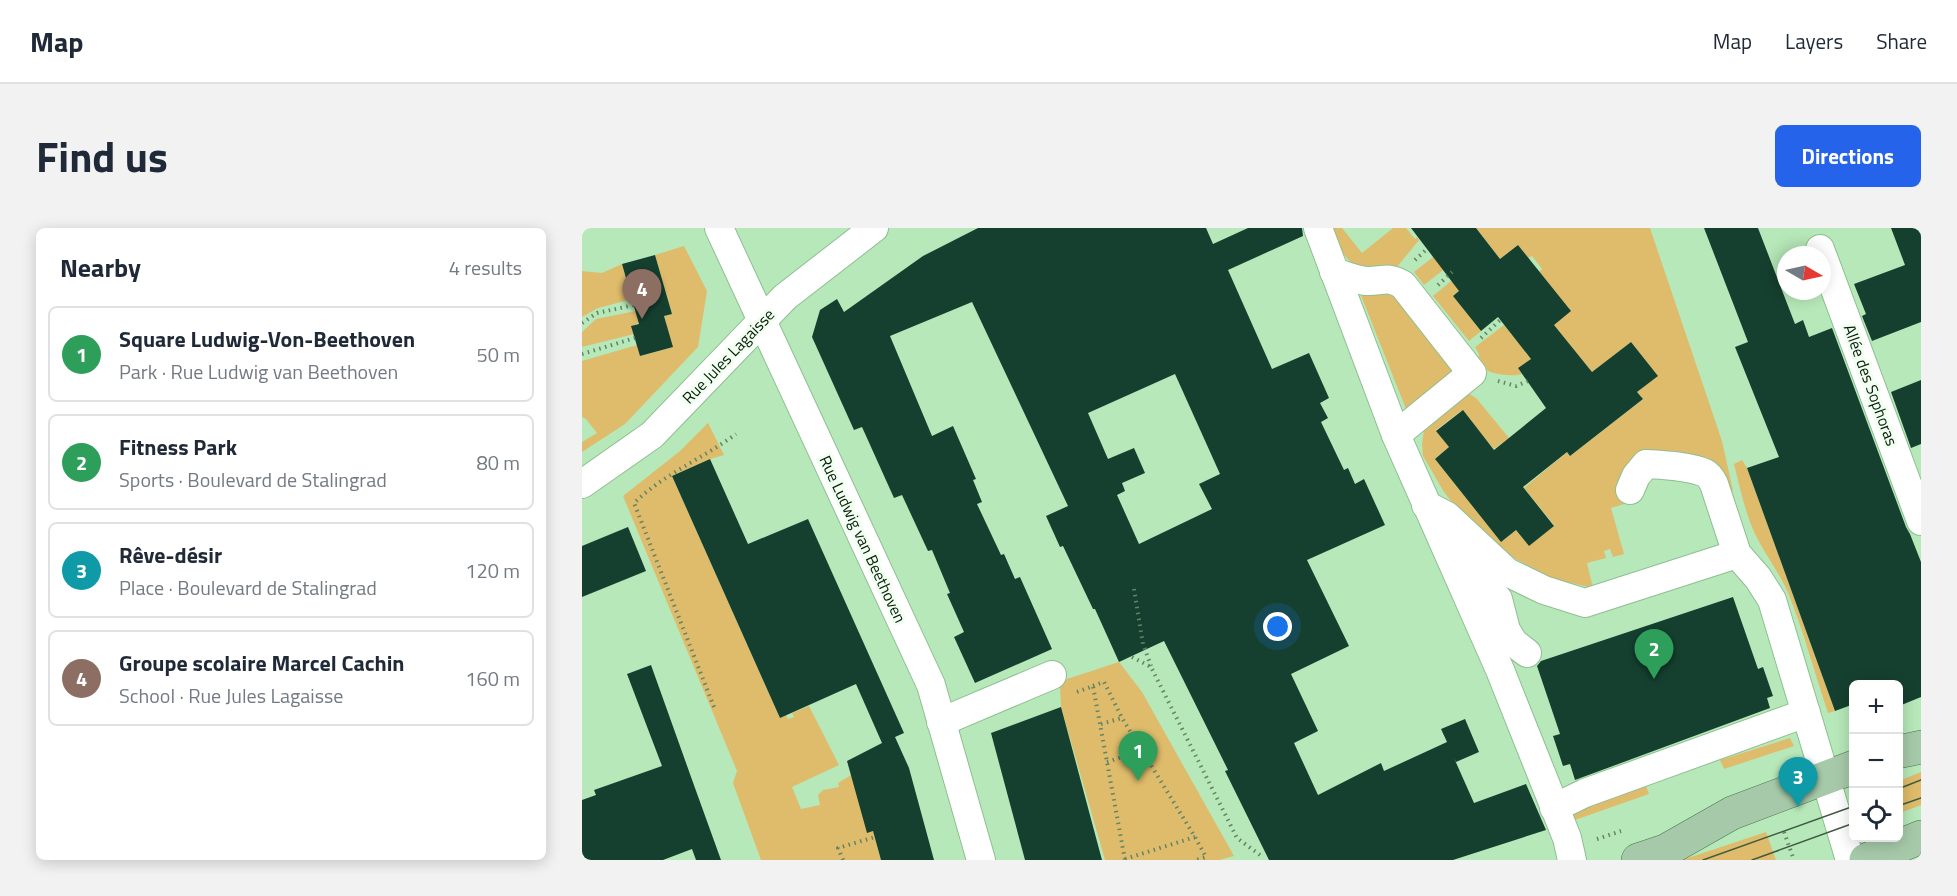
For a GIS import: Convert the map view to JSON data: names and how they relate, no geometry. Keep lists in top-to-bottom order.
{
  "streets": {
    "street": ["Rue Jules Lagaisse", "Allée des Sophoras", "Rue Ludwig van Beethoven"]
  },
  "crossings": [
    ["Rue Jules Lagaisse", "Rue Ludwig van Beethoven"]
  ],
  "north": "right",
  "page": {
    "header": "Map",
    "nav": ["Map", "Layers", "Share"],
    "title": "Find us",
    "buttons": "Directions",
    "heading": ["Nearby", "4 results"],
    "pins": [
      "4",
      "2",
      "1",
      "3"
    ],
    "list": [
      {
        "mark": "1",
        "name": "Square Ludwig-Von-Beethoven",
        "note": "Park · Rue Ludwig van Beethoven",
        "value": "50 m"
      },
      {
        "mark": "2",
        "name": "Fitness Park",
        "note": "Sports · Boulevard de Stalingrad",
        "value": "80 m"
      },
      {
        "mark": "3",
        "name": "Rêve-désir",
        "note": "Place · Boulevard de Stalingrad",
        "value": "120 m"
      },
      {
        "mark": "4",
        "name": "Groupe scolaire Marcel Cachin",
        "note": "School · Rue Jules Lagaisse",
        "value": "160 m"
      }
    ],
    "map_buttons": ["+", "−"]
  }
}
